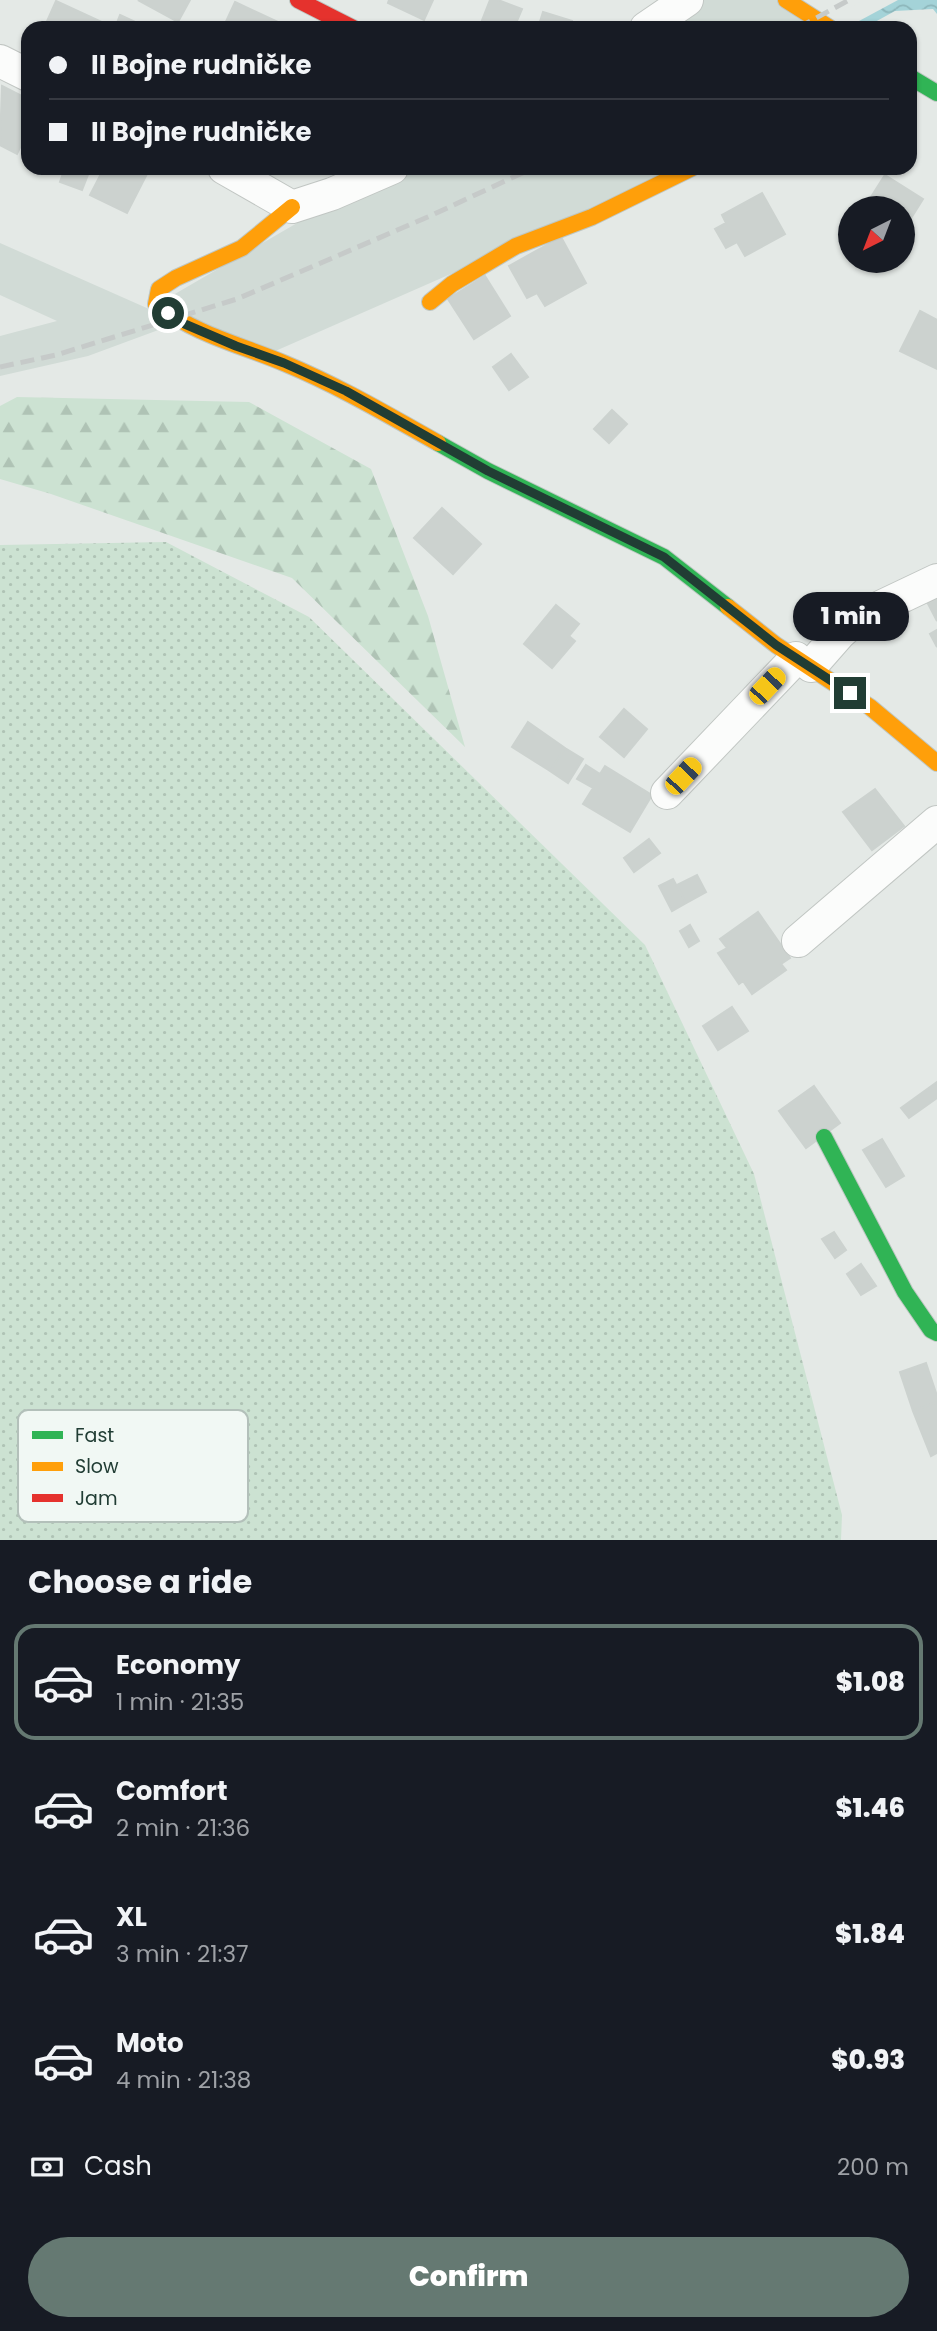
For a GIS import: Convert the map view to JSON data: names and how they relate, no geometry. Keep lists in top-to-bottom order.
{
  "legend": ["Fast", "Slow", "Jam"],
  "north": "bottom left",
  "page": {
    "banner": ["II Bojne rudničke", "II Bojne rudničke"],
    "bubble": "1 min",
    "heading": "Choose a ride",
    "list": [
      {
        "name": "Economy",
        "note": "1 min · 21:35",
        "value": "$1.08"
      },
      {
        "name": "Comfort",
        "note": "2 min · 21:36",
        "value": "$1.46"
      },
      {
        "name": "XL",
        "note": "3 min · 21:37",
        "value": "$1.84"
      },
      {
        "name": "Moto",
        "note": "4 min · 21:38",
        "value": "$0.93"
      }
    ],
    "pay": ["Cash", "200 m"],
    "buttons": "Confirm"
  }
}
